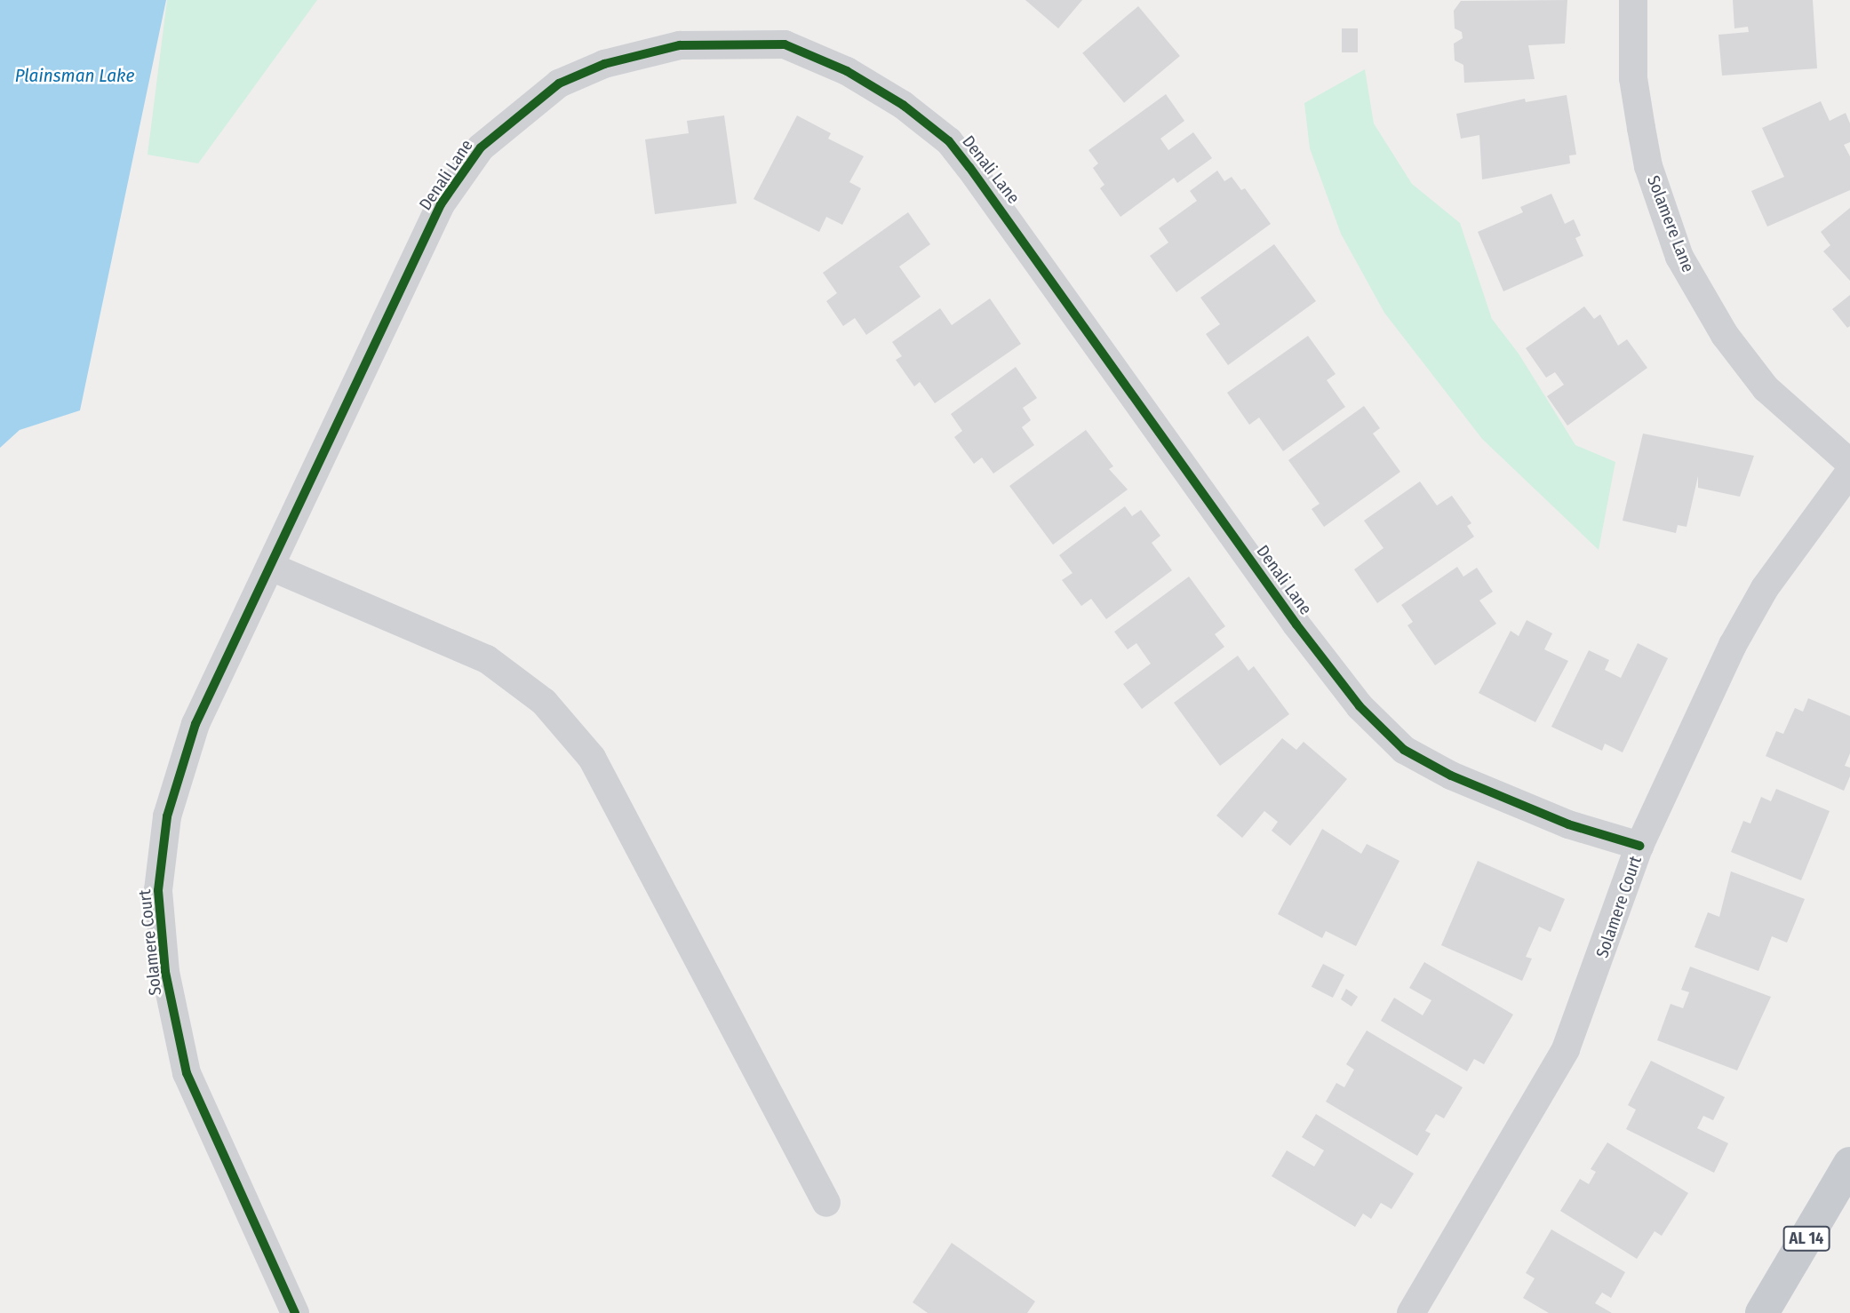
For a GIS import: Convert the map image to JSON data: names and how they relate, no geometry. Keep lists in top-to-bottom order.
{
  "streets": {
    "main road": ["AL 14"],
    "street": ["Denali Lane", "Solamere Lane", "Solamere Court"]
  },
  "crossings": [
    ["Denali Lane", "Solamere Court"]
  ],
  "water": ["Plainsman Lake"]
}
